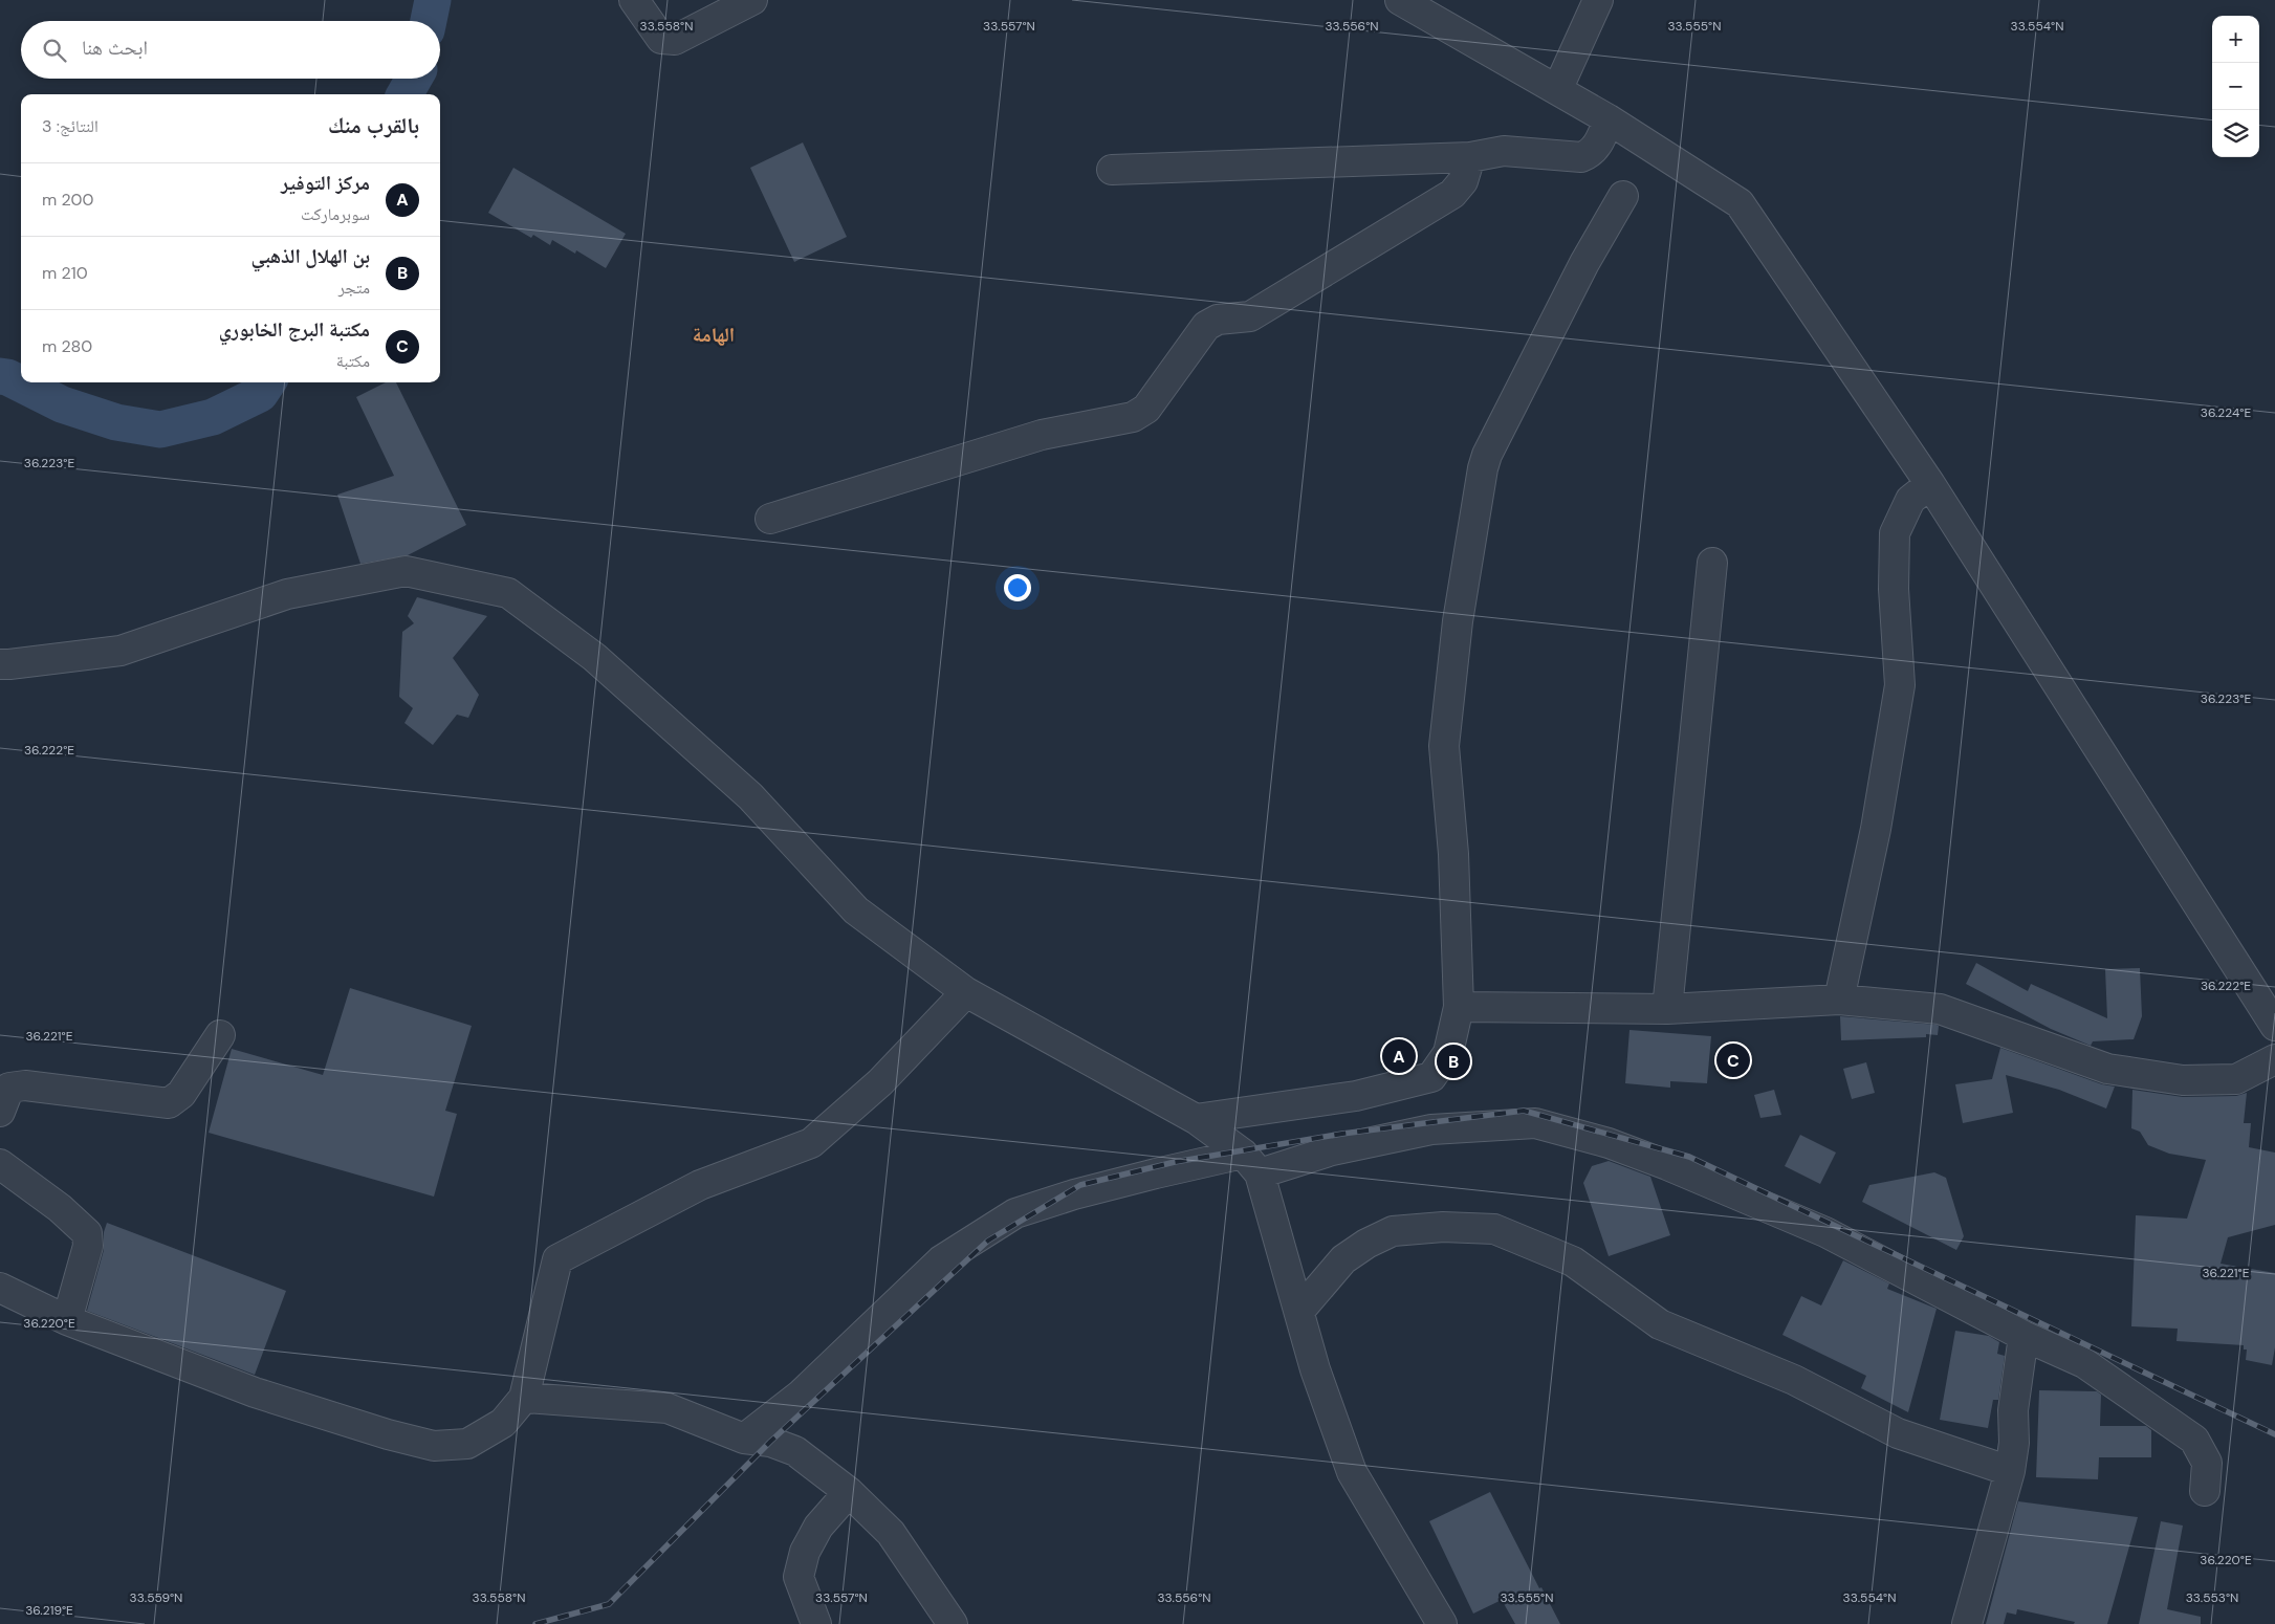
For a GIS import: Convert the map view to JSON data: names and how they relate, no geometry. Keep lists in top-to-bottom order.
{
  "districts": ["الهامة"],
  "page": {
    "map_buttons": ["+", "−"],
    "search": "ابحث هنا",
    "heading": ["بالقرب منك", "النتائج: 3"],
    "list": [
      {
        "mark": "A",
        "name": "مركز التوفير",
        "note": "سوبرماركت",
        "value": "200 m"
      },
      {
        "mark": "B",
        "name": "بن الهلال الذهبي",
        "note": "متجر",
        "value": "210 m"
      },
      {
        "mark": "C",
        "name": "مكتبة البرج الخابوري",
        "note": "مكتبة",
        "value": "280 m"
      }
    ],
    "pins": ["A", "C", "B"]
  },
  "coordinates": [
    "33.558°N",
    "33.557°N",
    "33.556°N",
    "33.555°N",
    "33.554°N",
    "36.224°E",
    "36.223°E",
    "36.222°E",
    "36.221°E",
    "36.220°E",
    "33.559°N",
    "33.553°N",
    "36.219°E"
  ]
}
